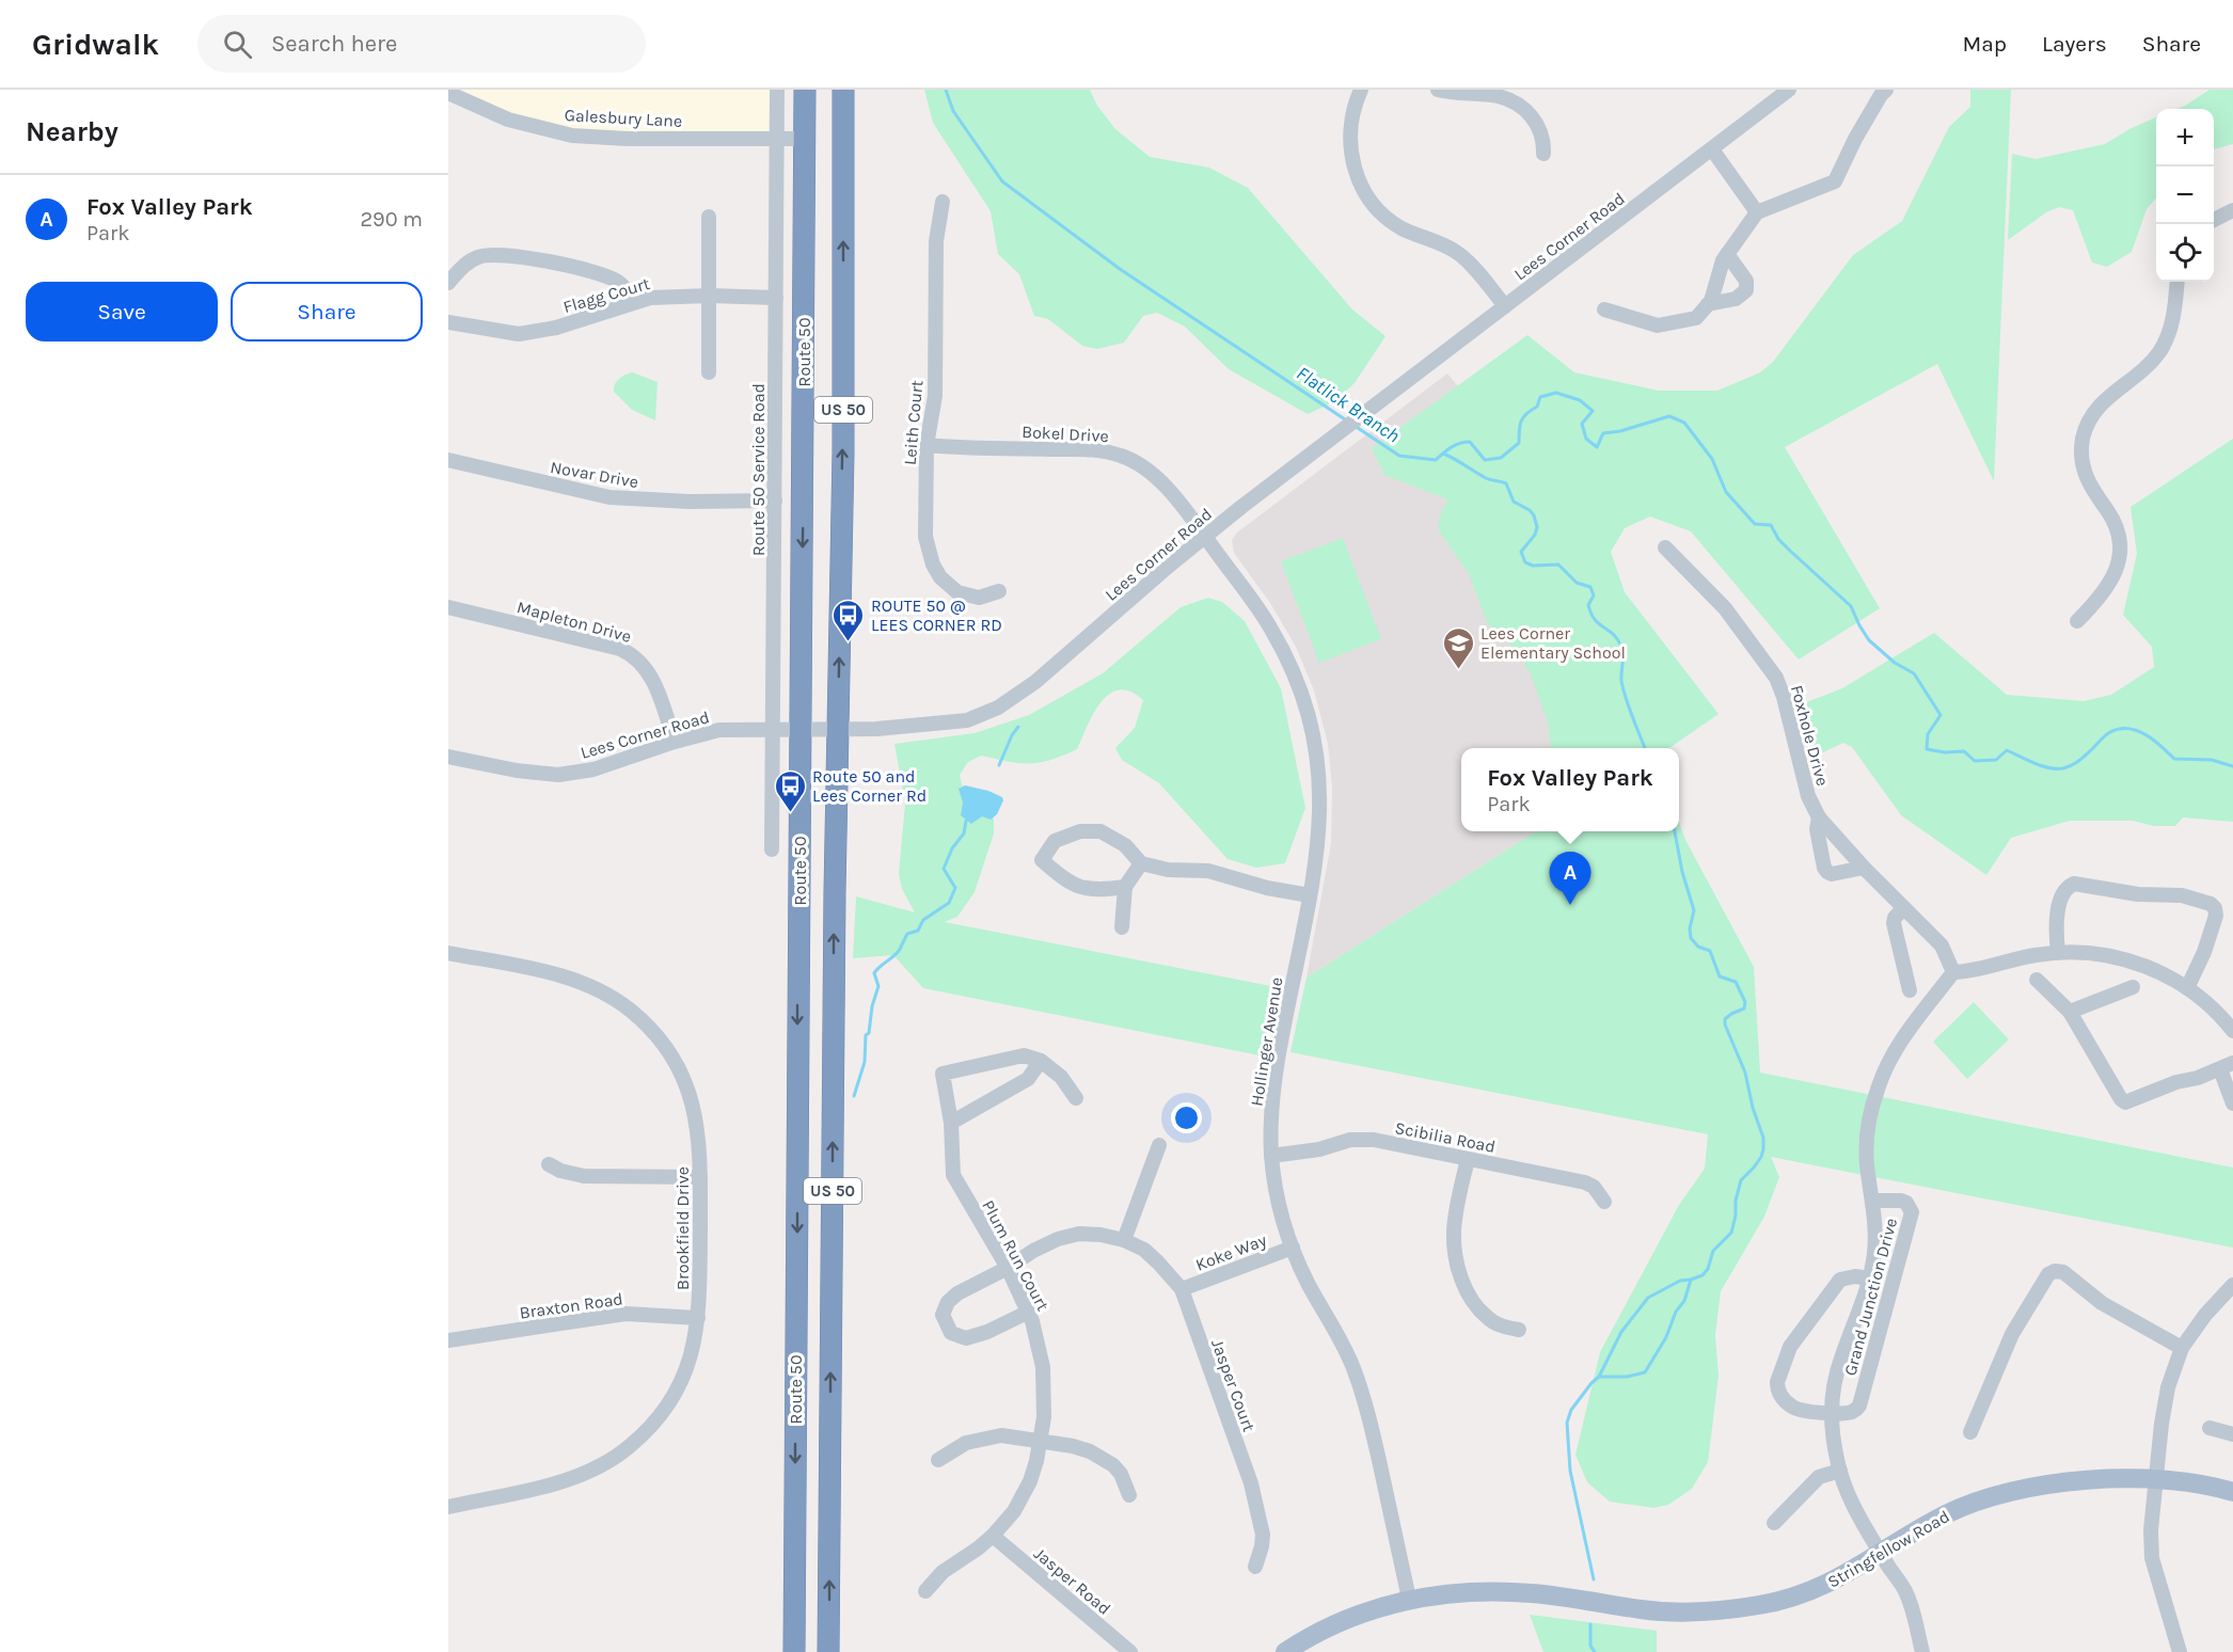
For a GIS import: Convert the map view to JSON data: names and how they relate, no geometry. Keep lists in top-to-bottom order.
{
  "streets": {
    "highway": ["Route 50", "US 50"],
    "main road": ["Stringfellow Road"],
    "street": [
      "Galesbury Lane",
      "Lees Corner Road",
      "Flagg Court",
      "Leith Court",
      "Bokel Drive",
      "Route 50 Service Road",
      "Novar Drive",
      "Mapleton Drive",
      "Foxhole Drive",
      "Hollinger Avenue",
      "Scibilia Road",
      "Brookfield Drive",
      "Koke Way",
      "Plum Run Court",
      "Grand Junction Drive",
      "Braxton Road",
      "Jasper Court",
      "Jasper Road"
    ]
  },
  "crossings": [
    ["Galesbury Lane", "Route 50"],
    ["Galesbury Lane", "Route 50 Service Road"],
    ["Lees Corner Road", "Route 50"],
    ["Lees Corner Road", "Bokel Drive"],
    ["Lees Corner Road", "Route 50 Service Road"],
    ["Lees Corner Road", "Mapleton Drive"],
    ["Lees Corner Road", "Hollinger Avenue"],
    ["Flagg Court", "Route 50 Service Road"],
    ["Leith Court", "Bokel Drive"],
    ["Bokel Drive", "Hollinger Avenue"],
    ["Route 50 Service Road", "Novar Drive"],
    ["Hollinger Avenue", "Scibilia Road"],
    ["Hollinger Avenue", "Koke Way"],
    ["Hollinger Avenue", "Stringfellow Road"],
    ["Brookfield Drive", "Braxton Road"],
    ["Koke Way", "Jasper Court"],
    ["Plum Run Court", "Jasper Court"],
    ["Plum Run Court", "Jasper Road"]
  ],
  "water": ["Flatlick Branch"],
  "places": {
    "bus stop": ["ROUTE 50 @ LEES CORNER RD", "Route 50 and Lees Corner Rd"],
    "school or university": ["Lees Corner Elementary School"]
  },
  "page": {
    "header": "Gridwalk",
    "search": "Search here",
    "nav": ["Map", "Layers", "Share"],
    "heading": "Nearby",
    "map_buttons": ["+", "−"],
    "list": [
      {
        "mark": "A",
        "name": "Fox Valley Park",
        "note": "Park",
        "value": "290 m"
      }
    ],
    "buttons": ["Save", "Share"],
    "popup": ["Fox Valley Park", "Park"],
    "pins": "A"
  }
}
